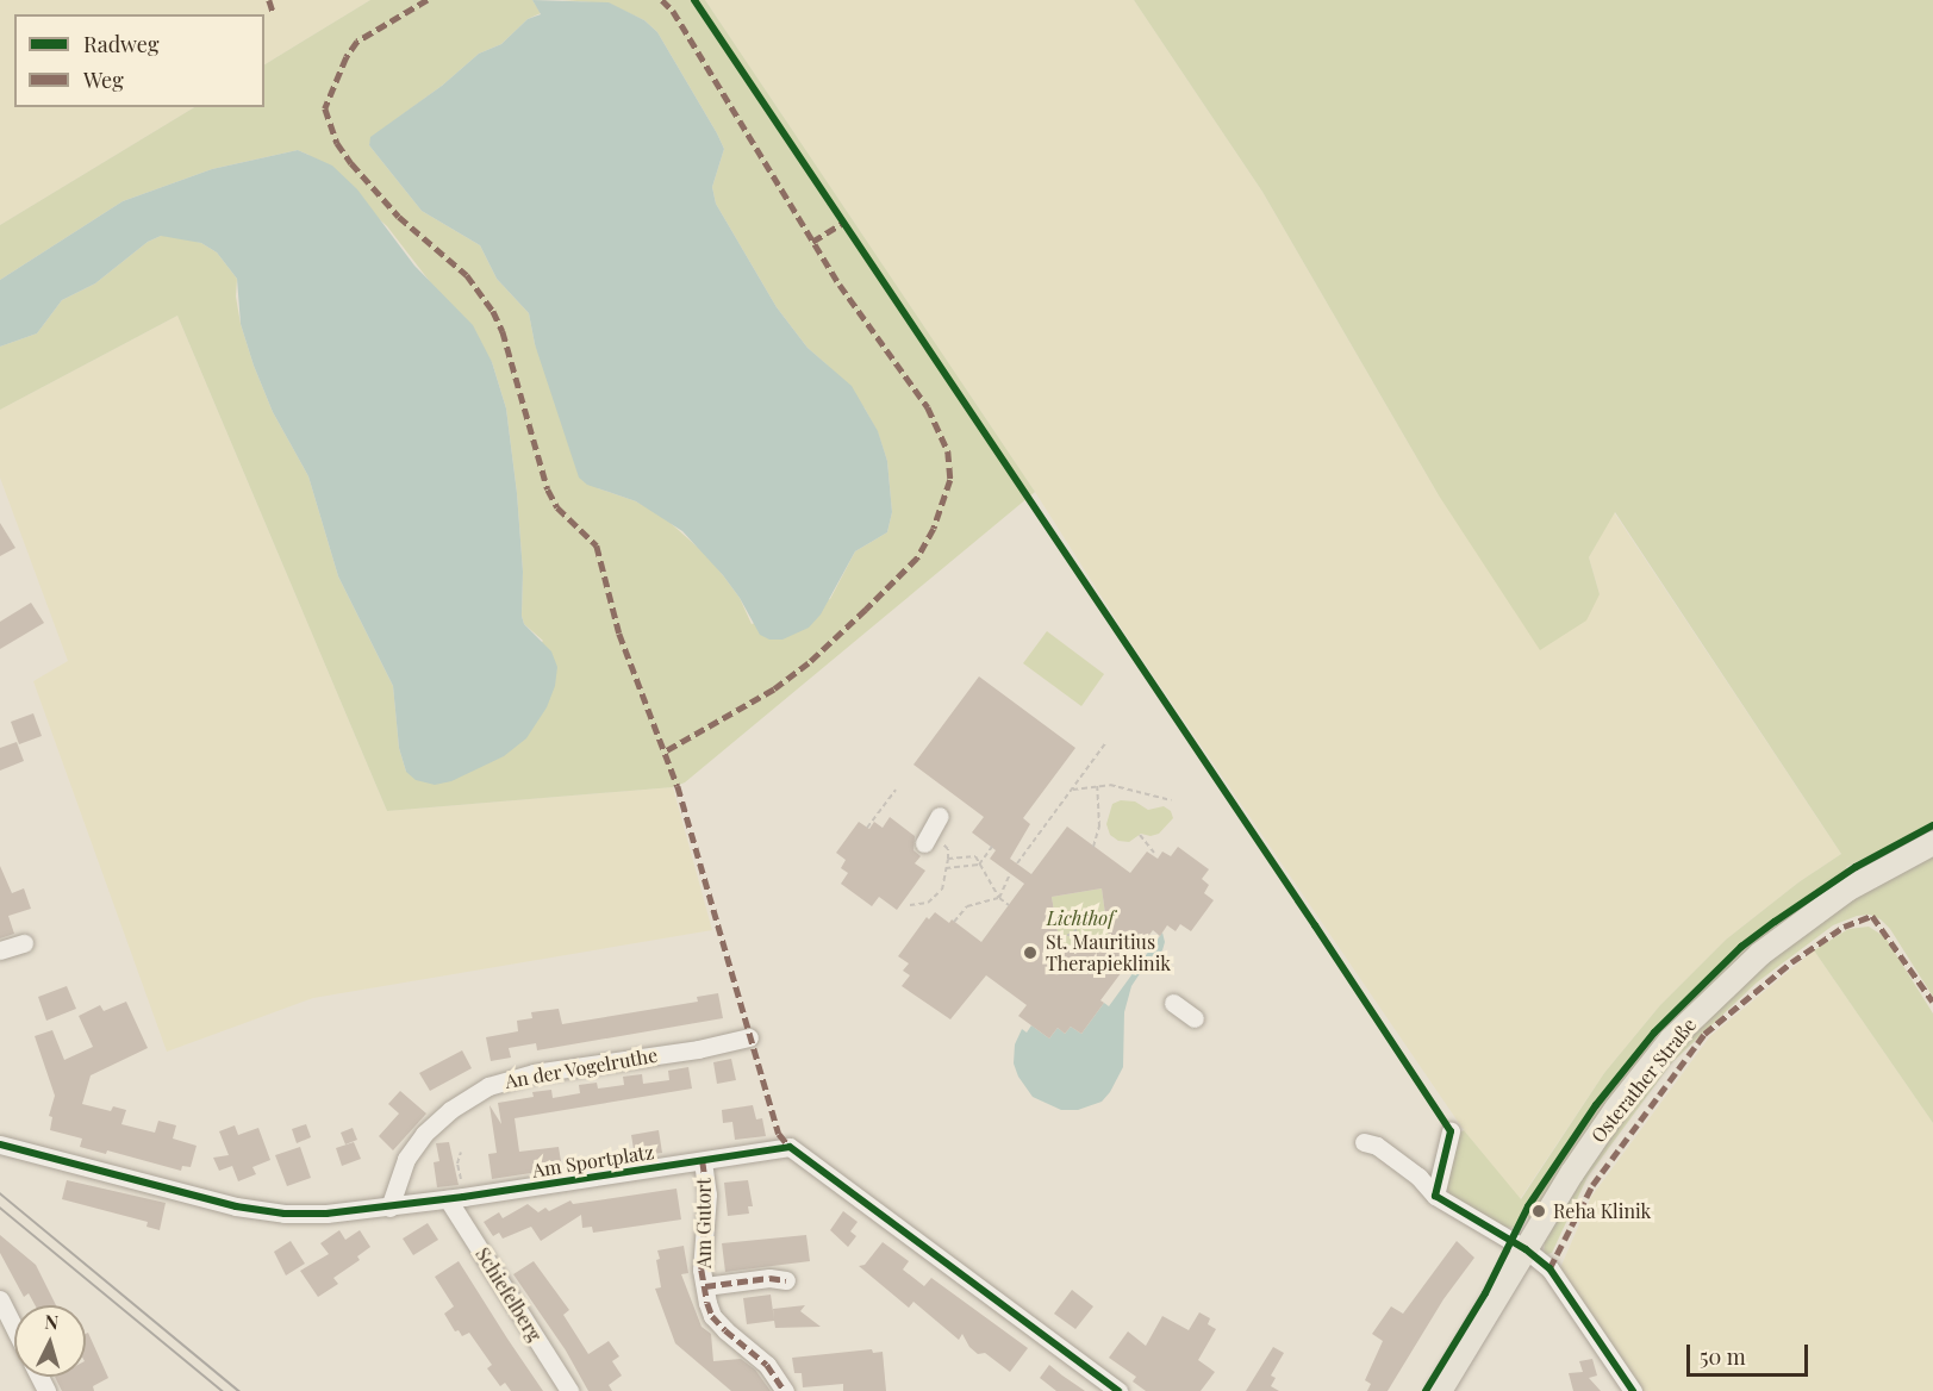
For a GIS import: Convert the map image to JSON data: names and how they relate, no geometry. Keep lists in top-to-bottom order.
{
  "streets": {
    "main road": ["Osterather Straße"],
    "street": [
      "An der Vogelruthe",
      "Am Sportplatz",
      "Am Gutort",
      "Schiefelberg"
    ]
  },
  "crossings": [
    ["An der Vogelruthe", "Am Sportplatz"],
    ["Am Sportplatz", "Am Gutort"],
    ["Am Sportplatz", "Schiefelberg"]
  ],
  "parks": ["Lichthof"],
  "places": ["St. Mauritius Therapieklinik", "Reha Klinik"],
  "legend": ["Radweg", "Weg"],
  "scale_bar": "50 m",
  "north": "top"
}
